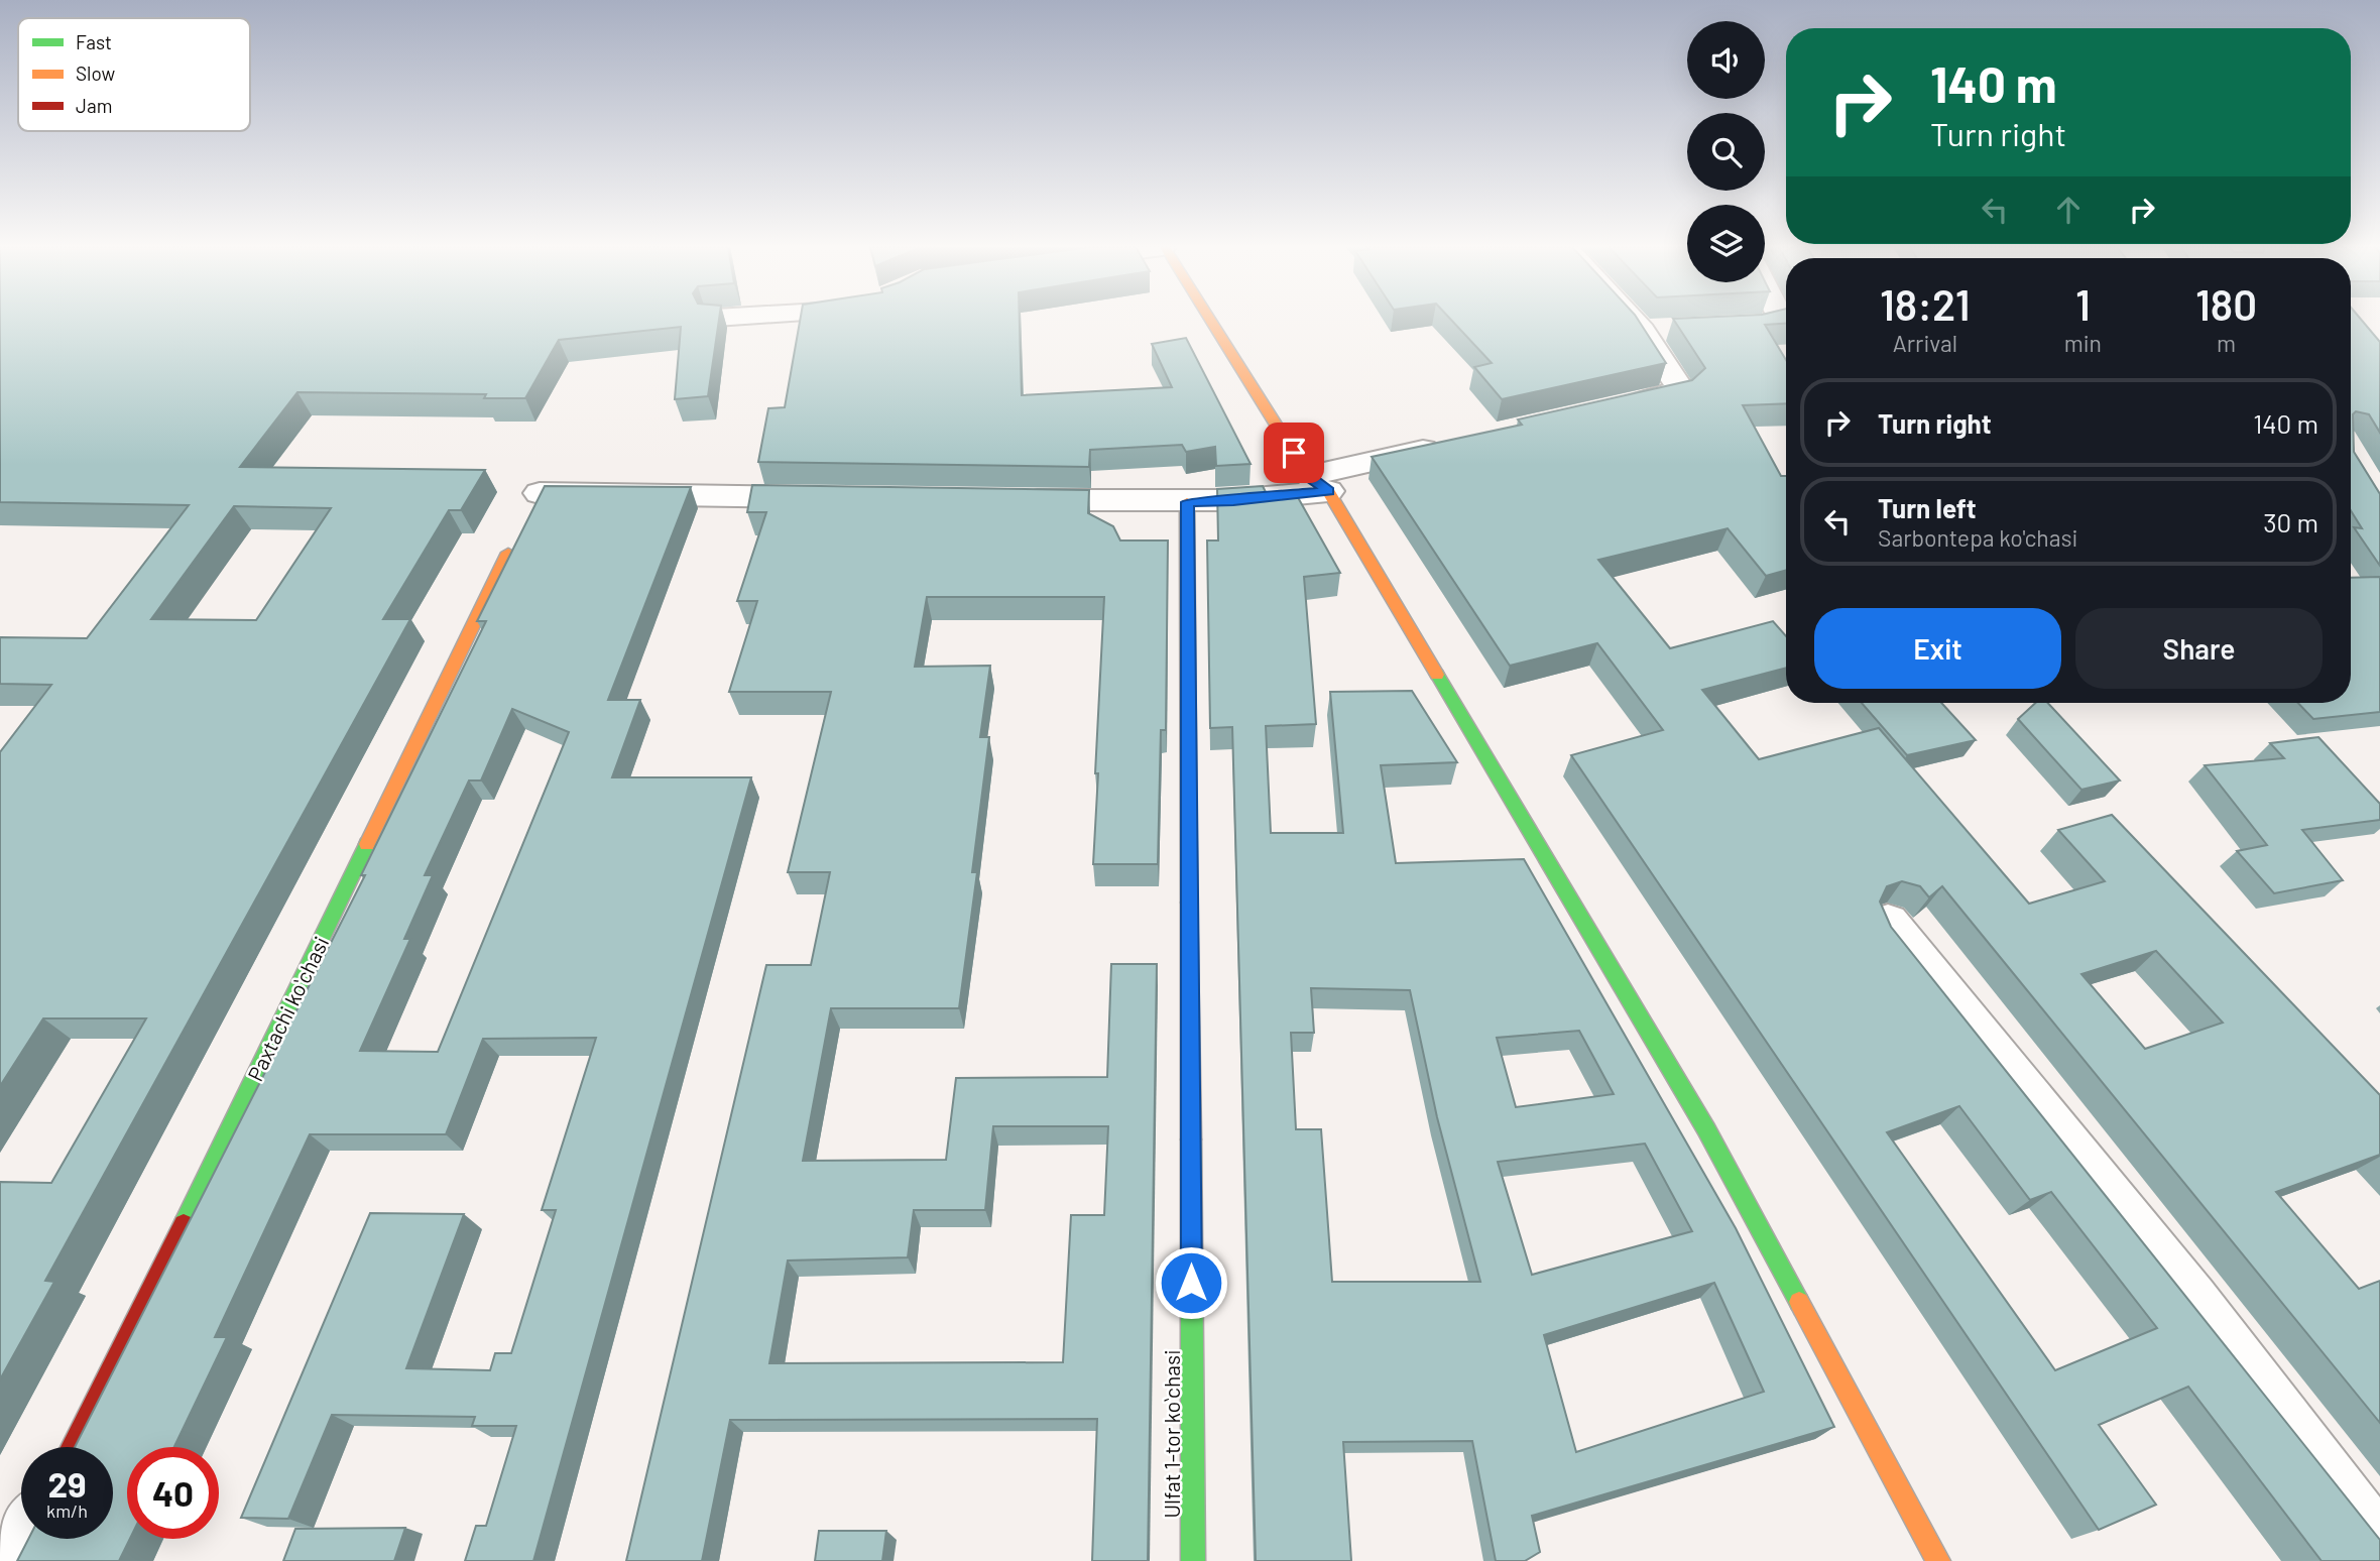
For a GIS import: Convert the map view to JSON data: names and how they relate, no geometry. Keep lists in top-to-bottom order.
{
  "streets": {
    "street": ["Paxtachi koʻchasi", "Ulfat 1-tor koʻchasi"]
  },
  "legend": ["Fast", "Slow", "Jam"],
  "page": {
    "turn": ["140 m", "Turn right"],
    "eta": [
      "18:21",
      "Arrival",
      "1",
      "min",
      "180",
      "m"
    ],
    "list": [
      {
        "name": "Turn right",
        "value": "140 m"
      },
      {
        "name": "Turn left",
        "note": "Sarbontepa ko'chasi",
        "value": "30 m"
      }
    ],
    "buttons": ["Exit", "Share"],
    "speed": "29 km/h",
    "limit": "40"
  }
}
